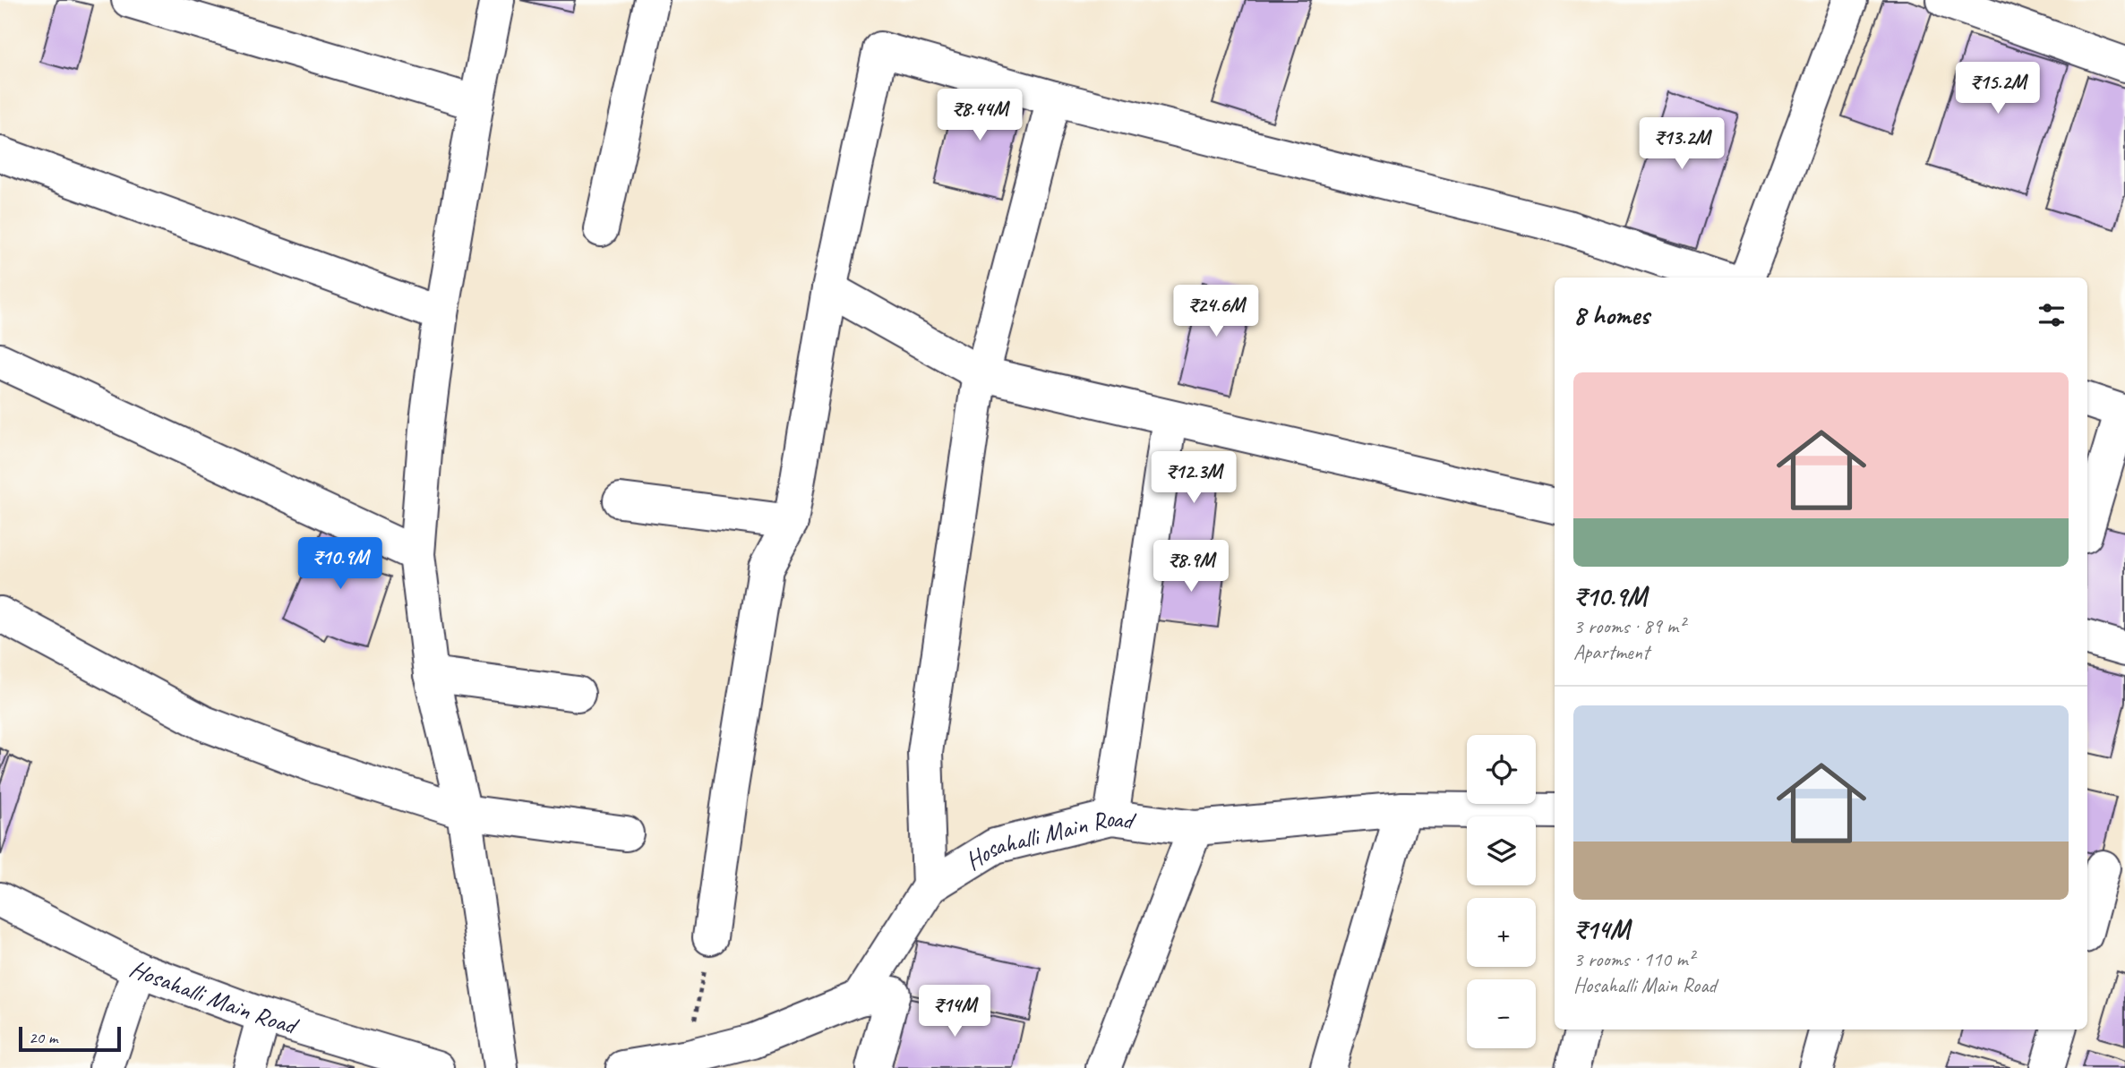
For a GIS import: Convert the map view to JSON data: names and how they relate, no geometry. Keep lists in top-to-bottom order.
{
  "streets": {
    "street": ["Hosahalli Main Road"]
  },
  "scale_bar": "20 m",
  "page": {
    "price": [
      "₹15.2M",
      "₹8.44M",
      "₹13.2M",
      "₹24.6M",
      "₹12.3M",
      "₹10.9M",
      "₹8.9M",
      "₹14M"
    ],
    "heading": "8 homes",
    "list": [
      {
        "name": "₹10.9M",
        "note": "3 rooms · 89 m² · Apartment"
      },
      {
        "name": "₹14M",
        "note": "3 rooms · 110 m² · Hosahalli Main Road"
      }
    ],
    "map_buttons": ["+", "−"],
    "scale": "20 m"
  }
}
